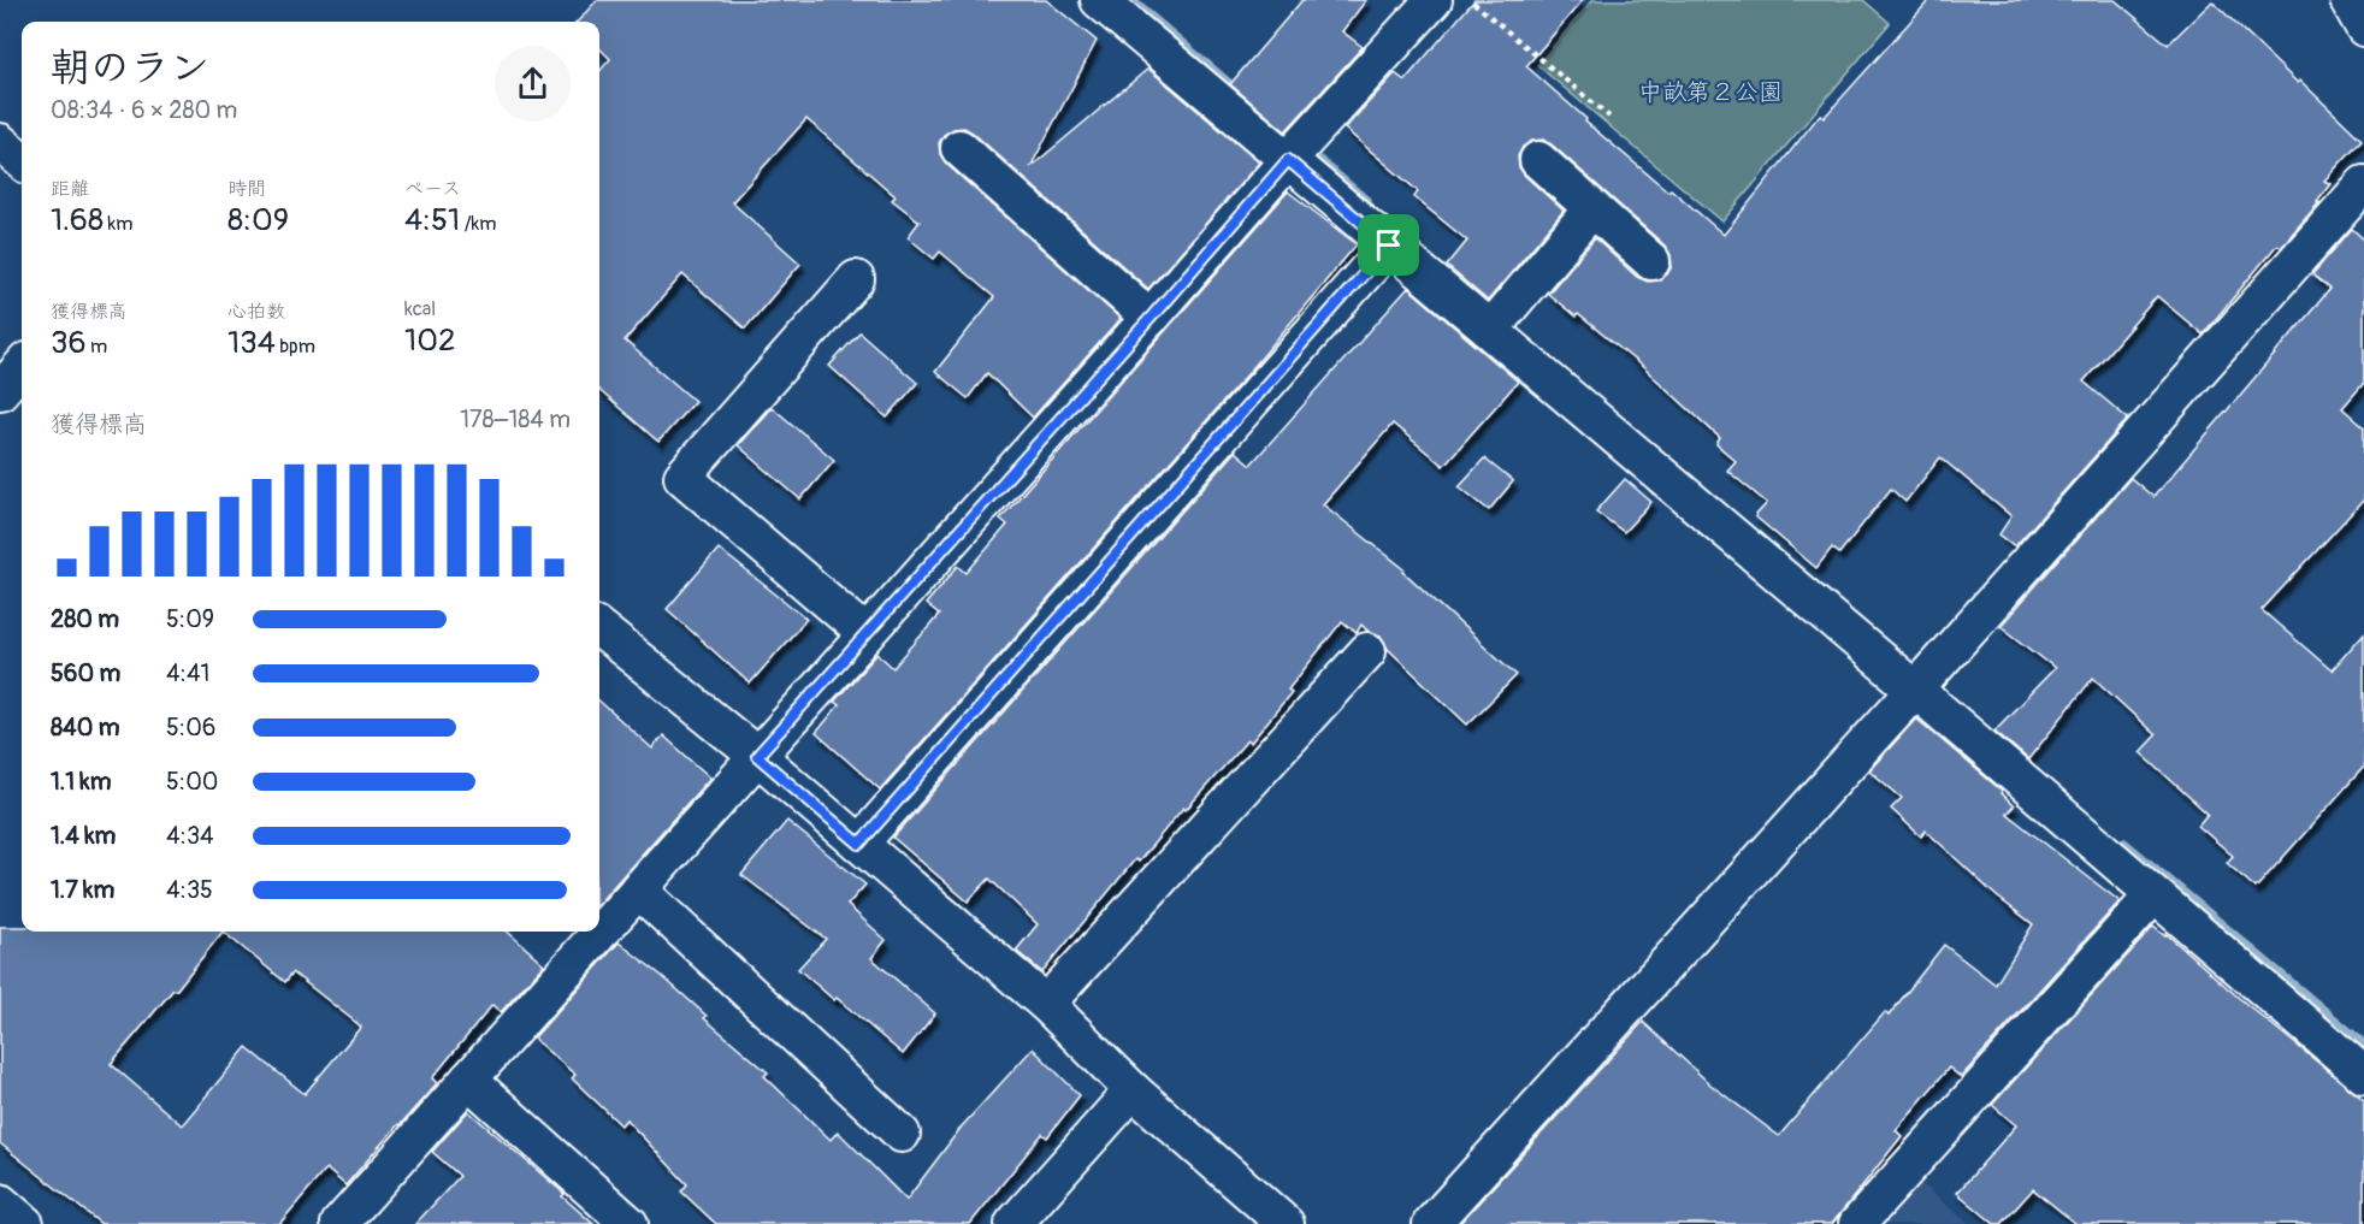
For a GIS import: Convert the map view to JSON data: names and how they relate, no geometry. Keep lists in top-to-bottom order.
{
  "parks": ["中畝第２公園"],
  "page": {
    "heading": ["朝のラン", "08:34 · 6 × 280 m"],
    "stats": [
      ["距離", "1.68 km"],
      ["時間", "8:09"],
      ["ペース", "4:51 /km"],
      ["獲得標高", "36 m"],
      ["心拍数", "134 bpm"],
      ["kcal", "102"]
    ],
    "chart": ["獲得標高", "178–184 m"],
    "list": [
      {
        "name": "280 m",
        "note": "5:09"
      },
      {
        "name": "560 m",
        "note": "4:41"
      },
      {
        "name": "840 m",
        "note": "5:06"
      },
      {
        "name": "1.1 km",
        "note": "5:00"
      },
      {
        "name": "1.4 km",
        "note": "4:34"
      },
      {
        "name": "1.7 km",
        "note": "4:35"
      }
    ]
  }
}
